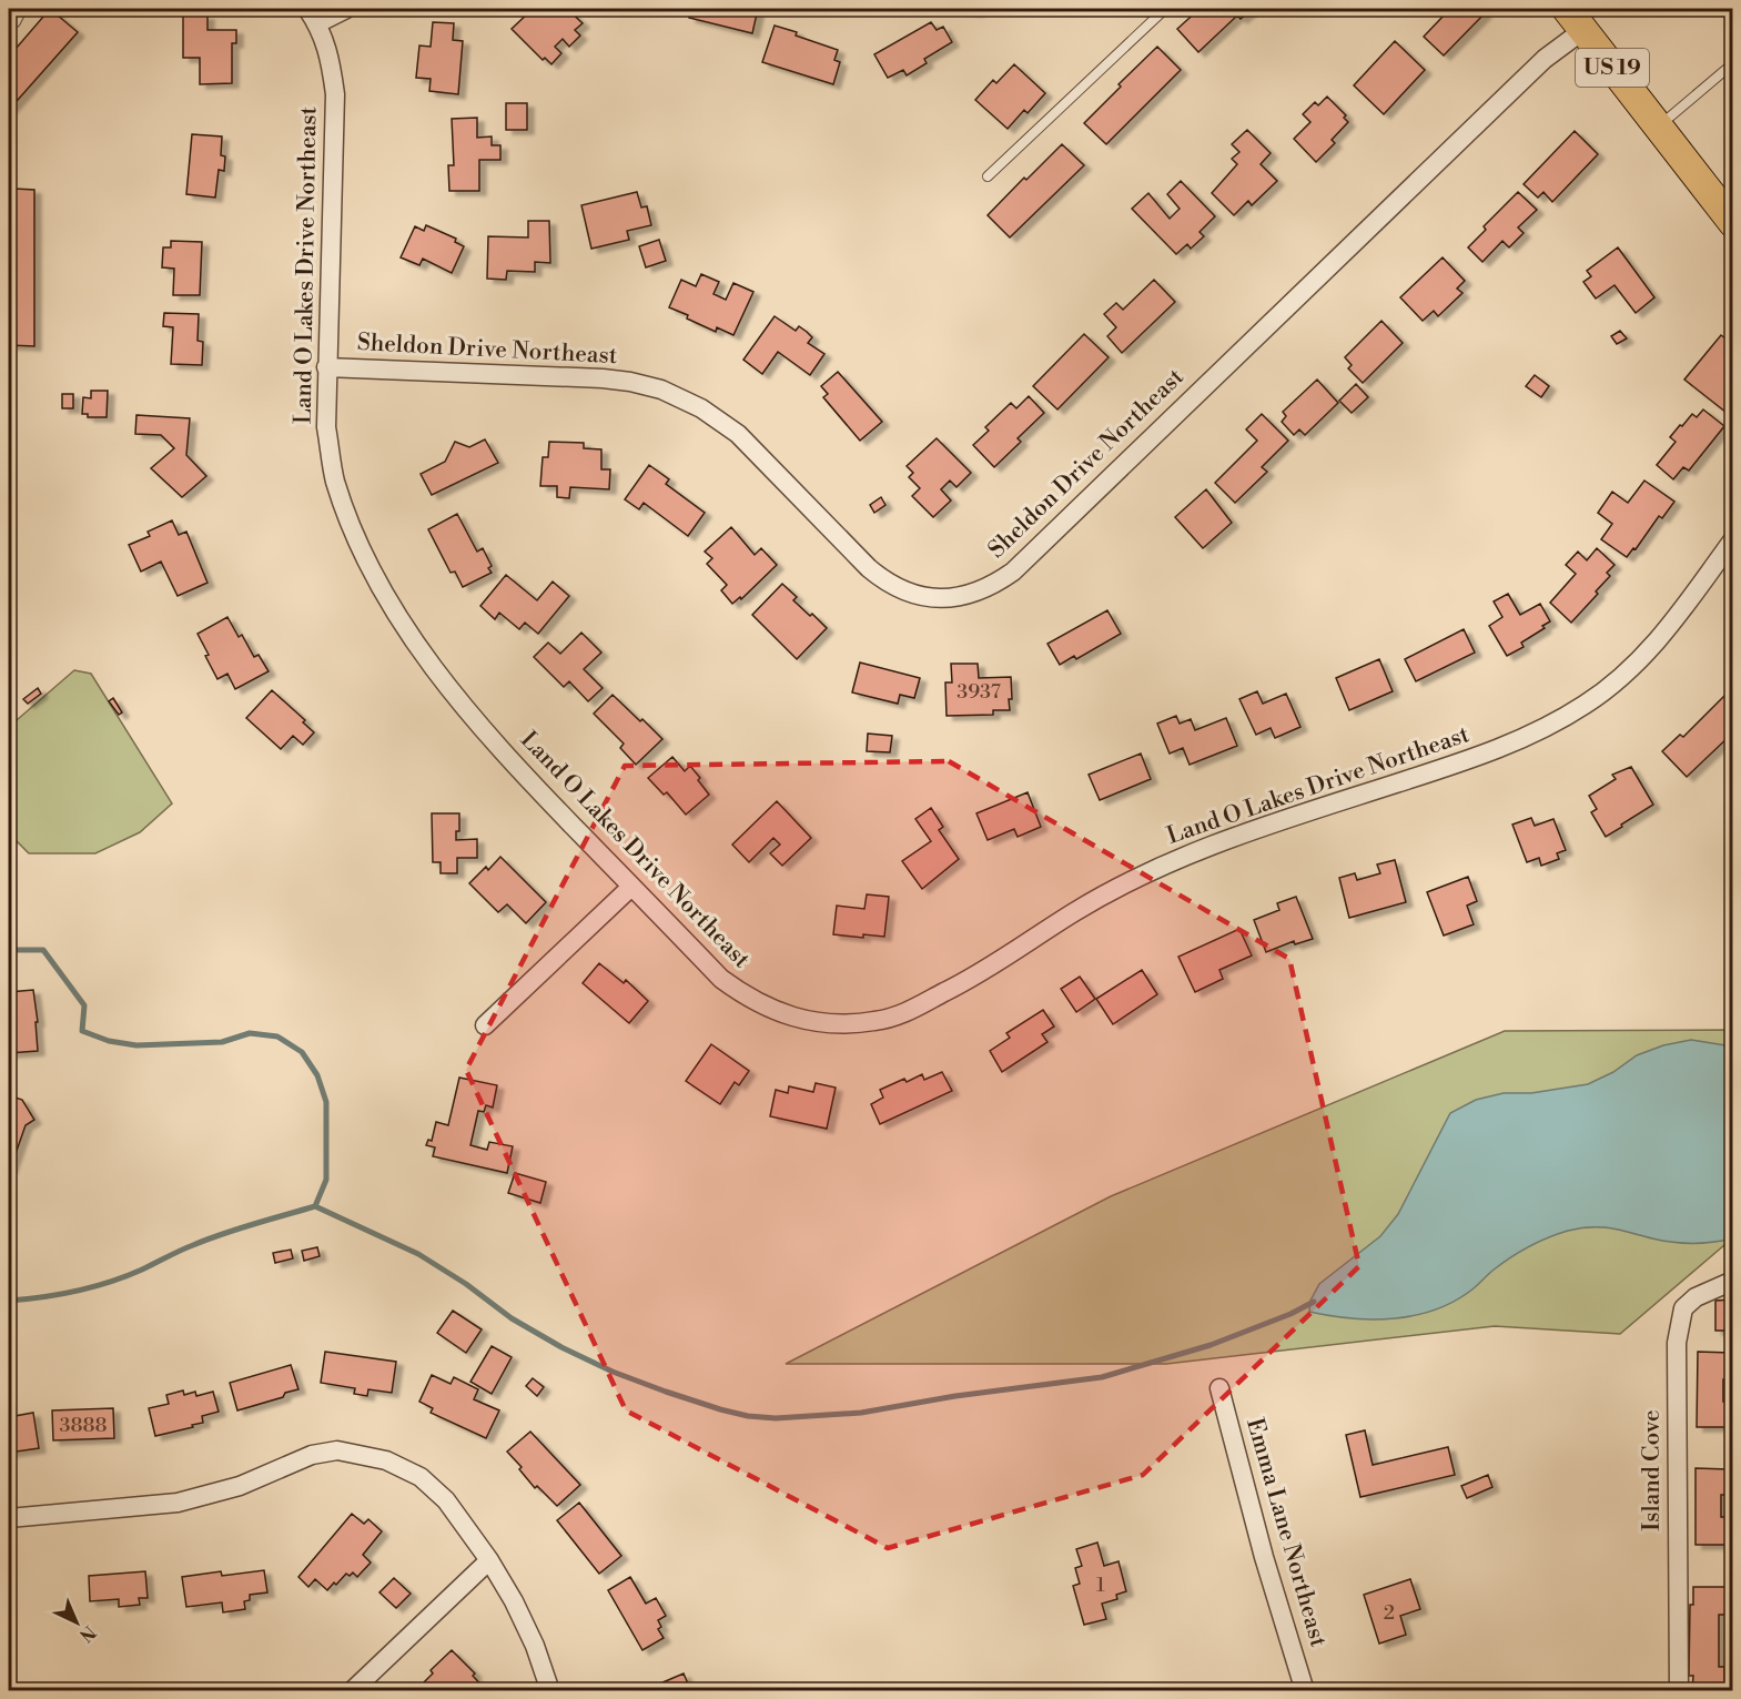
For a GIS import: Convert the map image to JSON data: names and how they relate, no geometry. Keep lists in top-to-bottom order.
{
  "streets": {
    "main road": ["US 19"],
    "street": [
      "Land O Lakes Drive Northeast",
      "Sheldon Drive Northeast",
      "Island Cove",
      "Emma Lane Northeast"
    ]
  },
  "crossings": [
    ["US 19", "Sheldon Drive Northeast"],
    ["Land O Lakes Drive Northeast", "Sheldon Drive Northeast"]
  ],
  "house_numbers": [
    "3937",
    "3888",
    "1",
    "2"
  ],
  "north": "bottom right"
}
